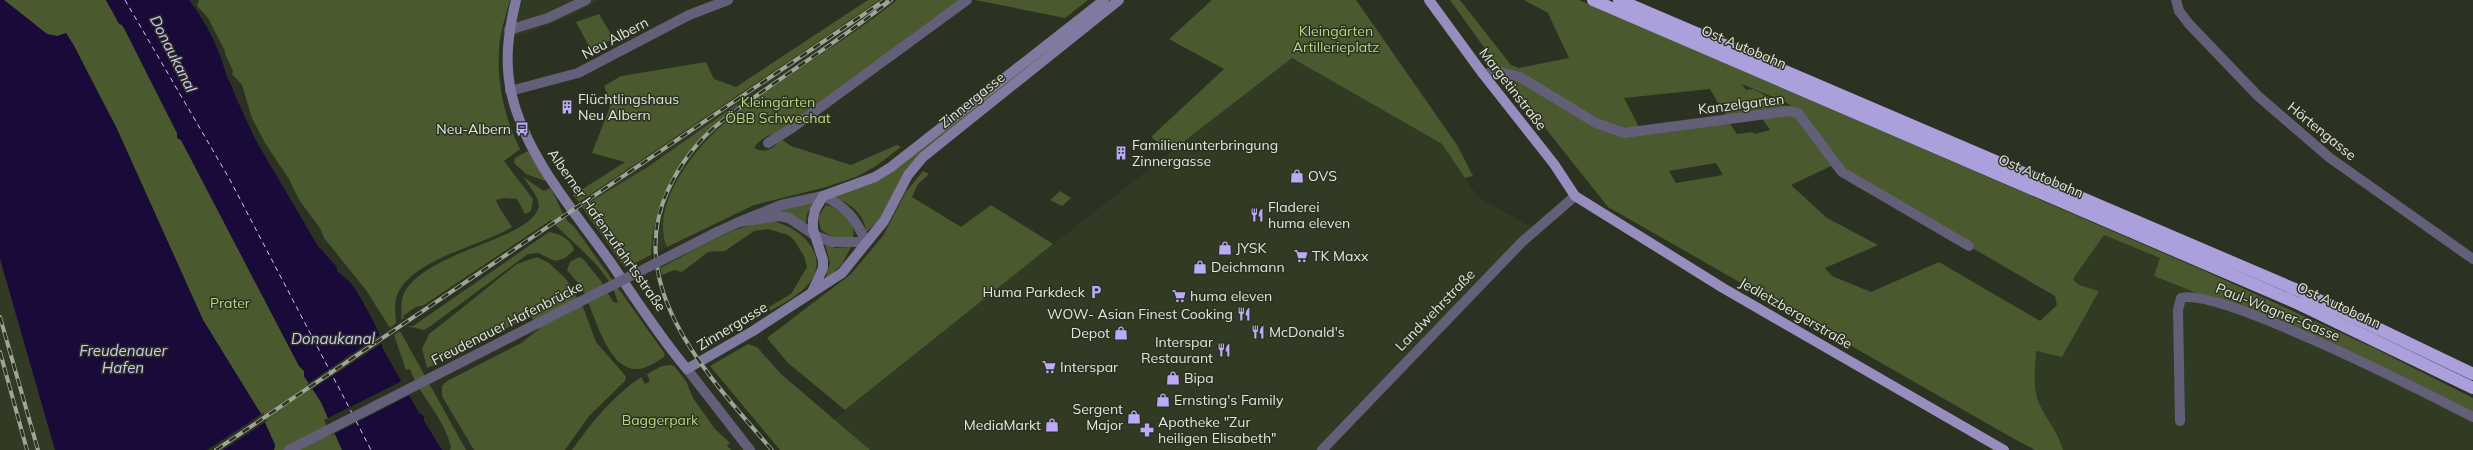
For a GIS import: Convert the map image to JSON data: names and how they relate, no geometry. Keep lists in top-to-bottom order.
{
  "streets": {
    "highway": ["Ost Autobahn"],
    "main road": [
      "Margetinstraße",
      "Zinnergasse",
      "Alberner Hafenzufahrtsstraße",
      "Jedletzbergerstraße"
    ],
    "street": [
      "Neu Albern",
      "Kanzelgarten",
      "Hörtengasse",
      "Landwehrstraße",
      "Paul-Wagner-Gasse",
      "Freudenauer Hafenbrücke"
    ]
  },
  "crossings": [
    ["Neu Albern", "Alberner Hafenzufahrtsstraße"],
    ["Margetinstraße", "Kanzelgarten"],
    ["Margetinstraße", "Landwehrstraße"],
    ["Margetinstraße", "Jedletzbergerstraße"],
    ["Zinnergasse", "Alberner Hafenzufahrtsstraße"],
    ["Zinnergasse", "Freudenauer Hafenbrücke"],
    ["Landwehrstraße", "Jedletzbergerstraße"]
  ],
  "water": ["Donaukanal", "Freudenauer Hafen"],
  "parks": [
    "Kleingärten Artillerieplatz",
    "Kleingärten ÖBB Schwechat",
    "Prater",
    "Baggerpark"
  ],
  "places": {
    "building": ["Flüchtlingshaus Neu Albern", "Familienunterbringung Zinnergasse"],
    "bus stop": ["Neu-Albern"],
    "shop": [
      "OVS",
      "JYSK",
      "Deichmann",
      "Depot",
      "Bipa",
      "Ernsting's Family",
      "Sergent Major",
      "MediaMarkt"
    ],
    "restaurant": [
      "Fladerei huma eleven",
      "WOW- Asian Finest Cooking",
      "McDonald's",
      "Interspar Restaurant"
    ],
    "supermarket": ["TK Maxx", "huma eleven", "Interspar"],
    "parking": ["Huma Parkdeck"],
    "pharmacy": ["Apotheke \"Zur heiligen Elisabeth\""]
  }
}
